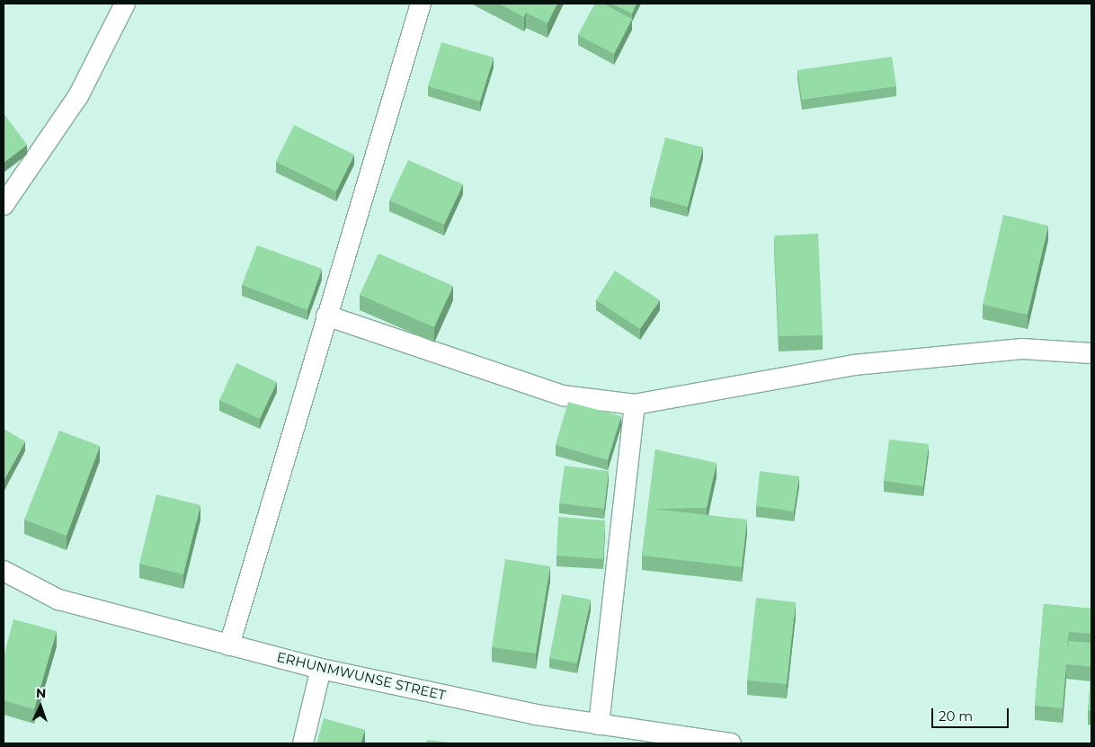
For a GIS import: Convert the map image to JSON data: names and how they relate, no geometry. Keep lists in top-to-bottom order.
{
  "streets": {
    "street": ["ERHUNMWUNSE STREET"]
  },
  "scale_bar": "20 m",
  "north": "top"
}
